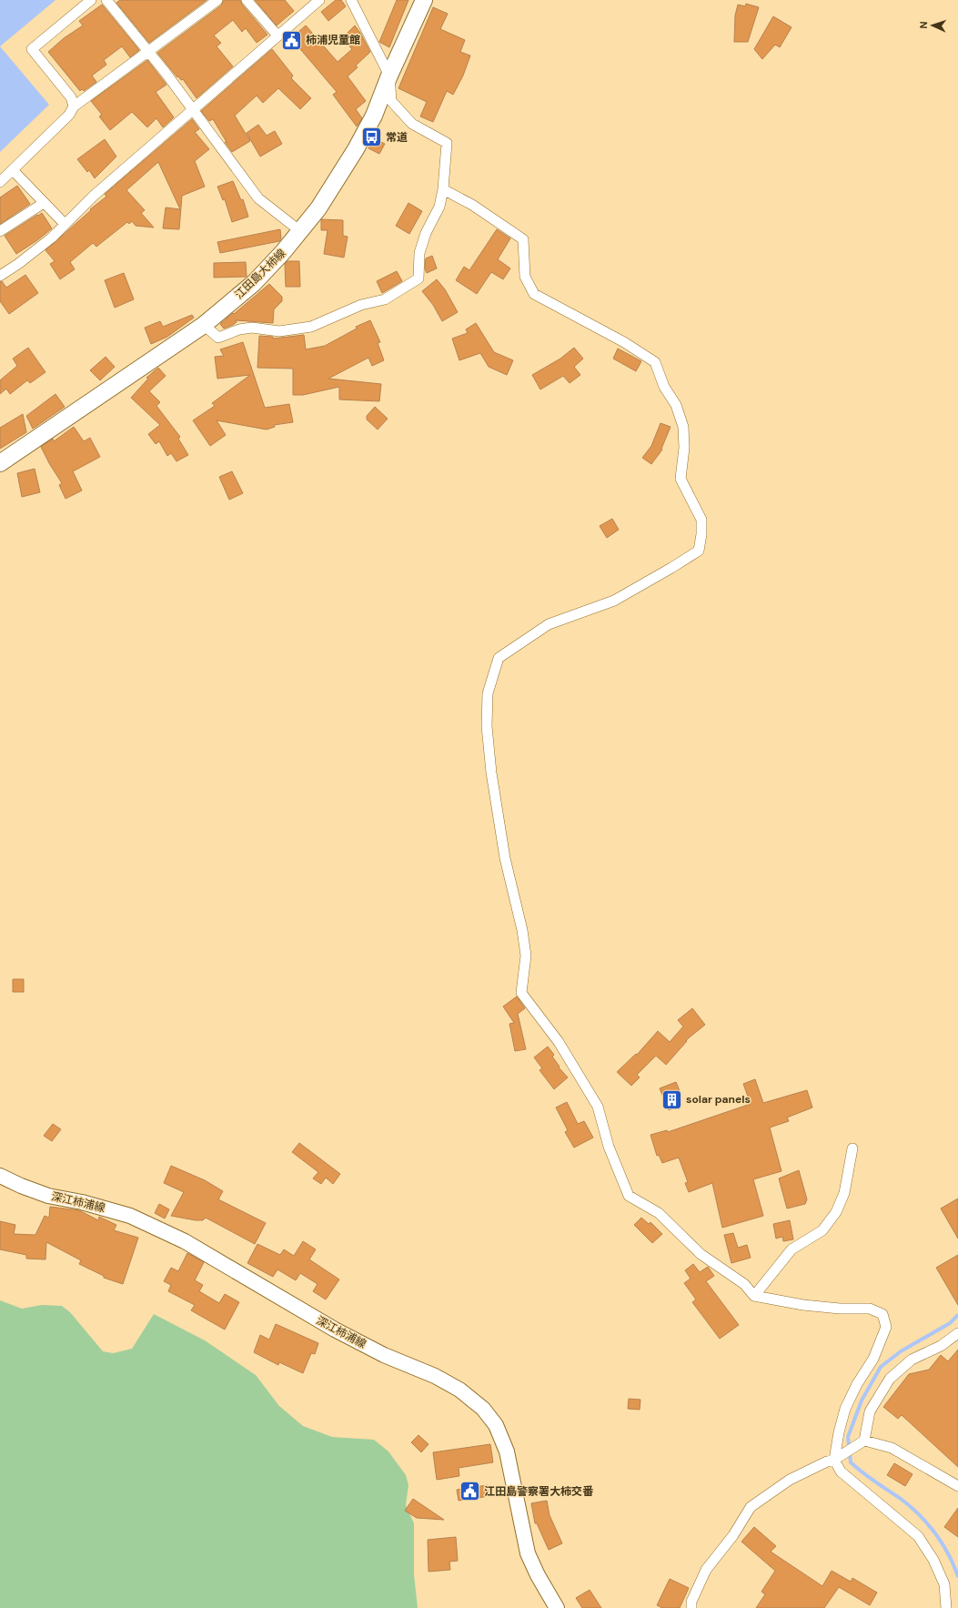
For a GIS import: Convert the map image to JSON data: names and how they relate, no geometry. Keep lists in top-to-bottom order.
{
  "streets": {
    "main road": ["江田島大柿線", "深江柿浦線"]
  },
  "places": {
    "public building": ["柿浦児童館", "江田島警察署大柿交番"],
    "bus stop": ["常道"],
    "building": ["solar panels"]
  },
  "north": "left"
}
